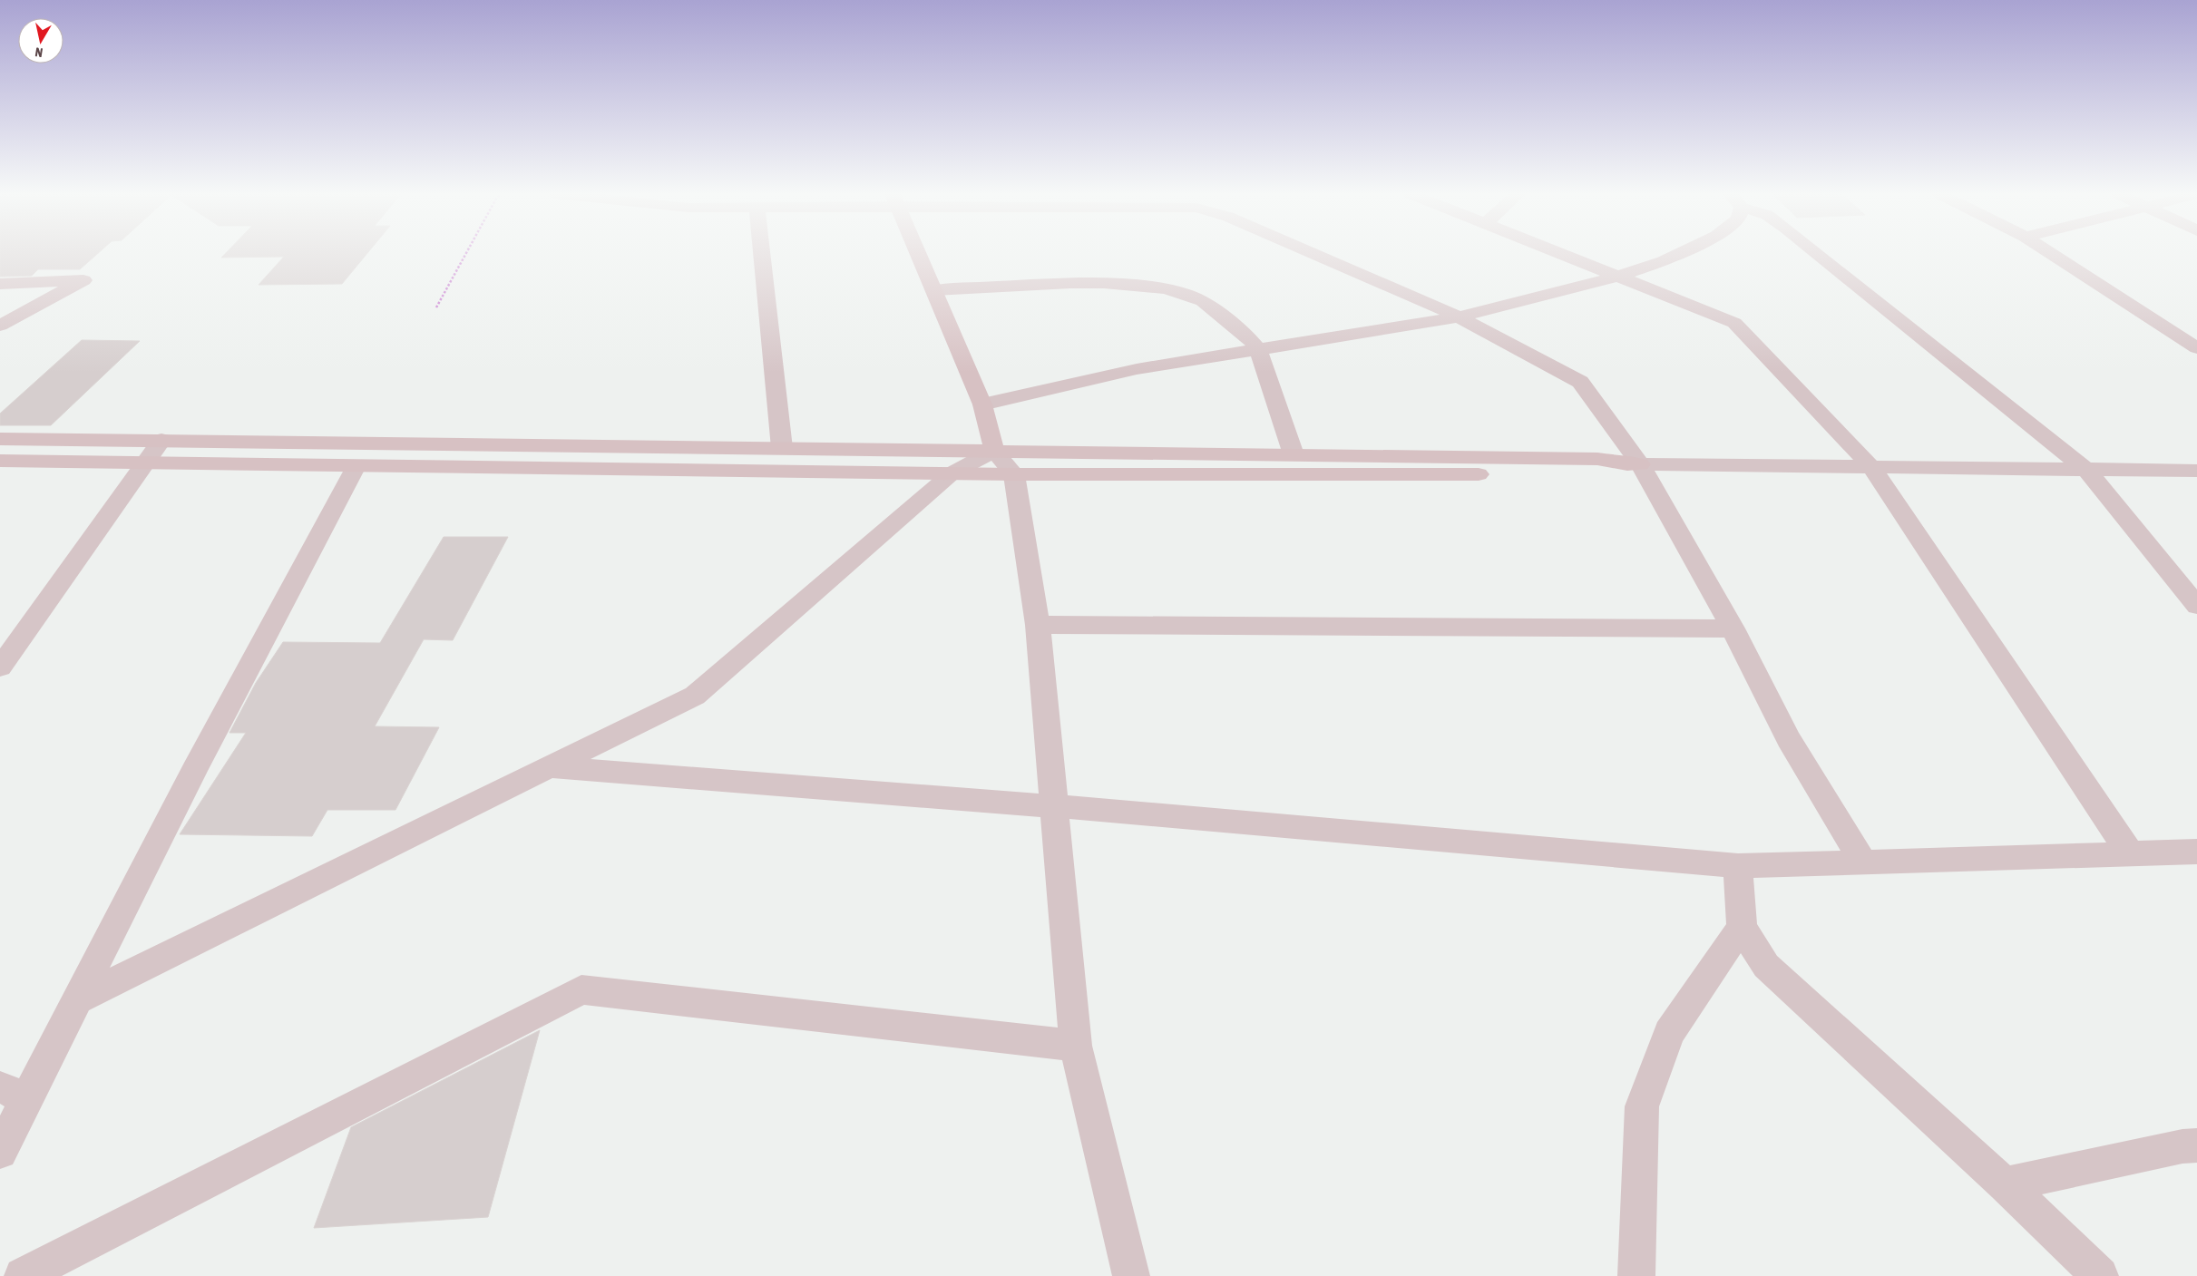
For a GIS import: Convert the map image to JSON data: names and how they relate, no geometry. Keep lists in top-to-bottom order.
{
  "north": "bottom"
}
